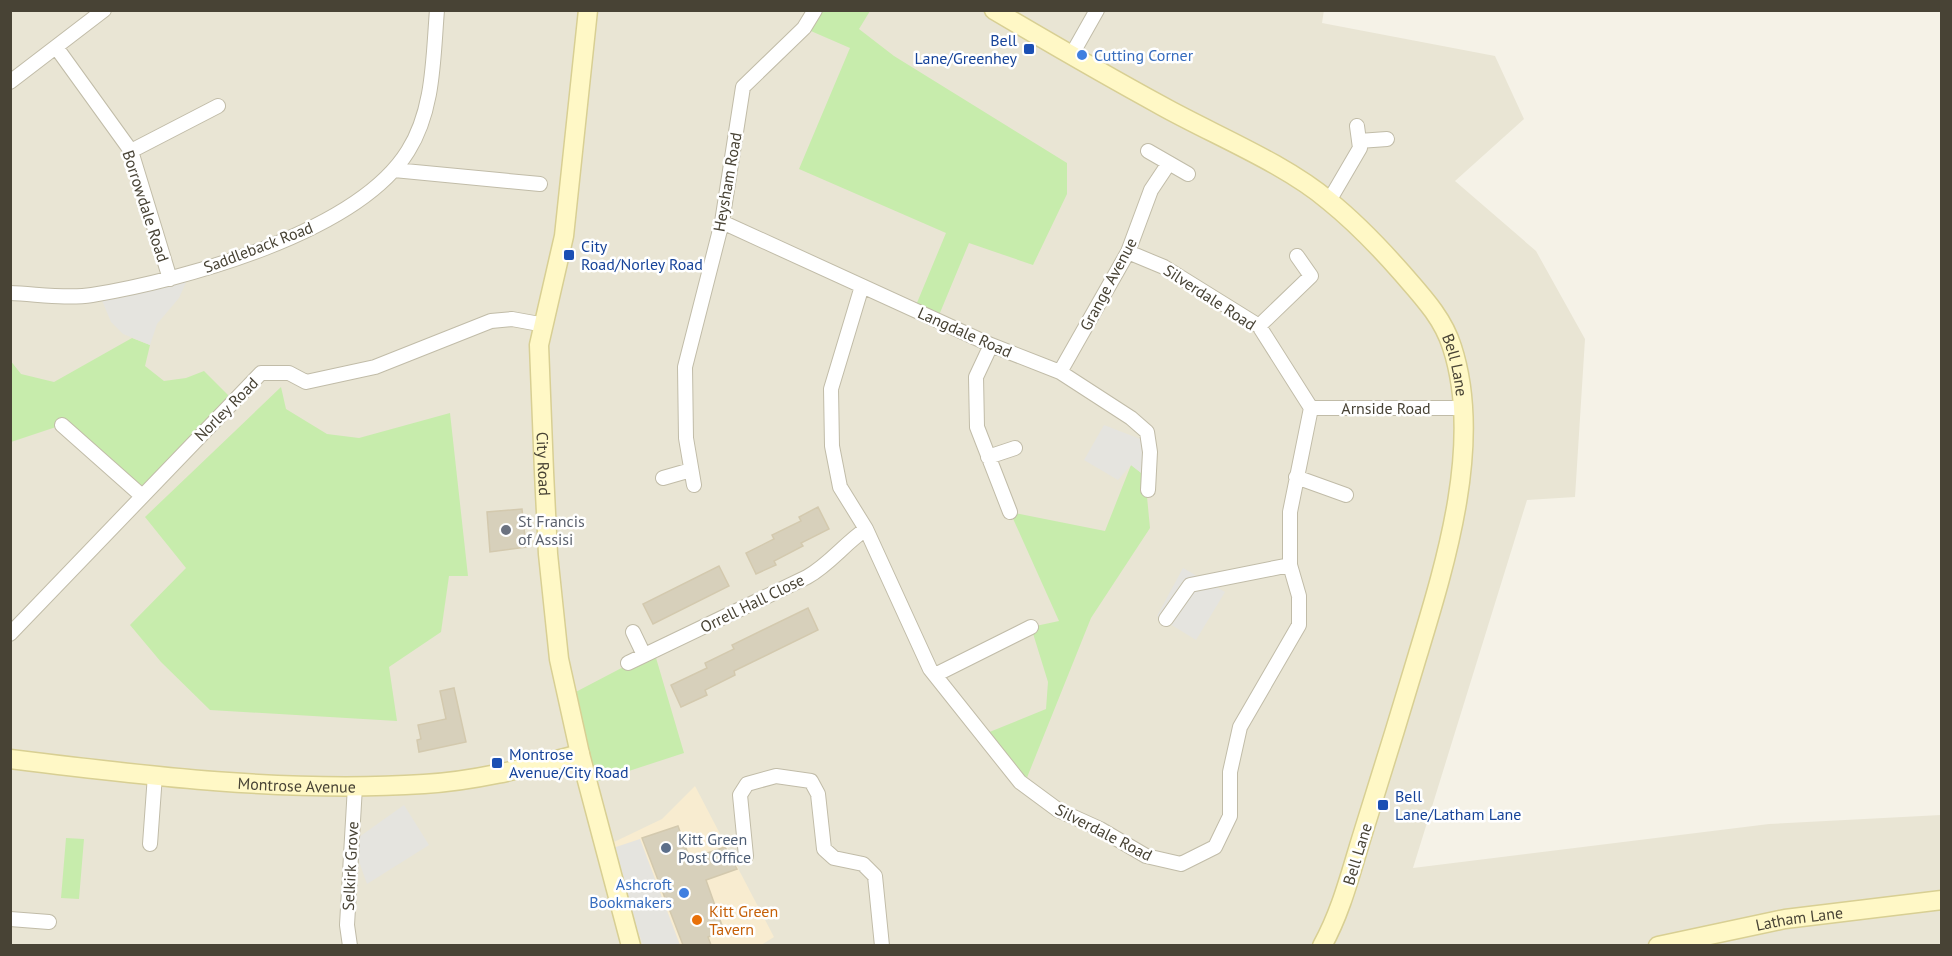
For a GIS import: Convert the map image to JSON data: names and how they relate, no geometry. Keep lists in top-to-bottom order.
{
  "streets": {
    "street": [
      "Heysham Road",
      "Borrowdale Road",
      "Saddleback Road",
      "Grange Avenue",
      "Silverdale Road",
      "Langdale Road",
      "Bell Lane",
      "Arnside Road",
      "Norley Road",
      "City Road",
      "Orrell Hall Close",
      "Montrose Avenue",
      "Selkirk Grove",
      "Latham Lane"
    ]
  },
  "crossings": [
    ["Heysham Road", "Langdale Road"],
    ["Borrowdale Road", "Saddleback Road"],
    ["Grange Avenue", "Silverdale Road"],
    ["Grange Avenue", "Langdale Road"],
    ["Silverdale Road", "Langdale Road"],
    ["Silverdale Road", "Arnside Road"],
    ["Silverdale Road", "Orrell Hall Close"],
    ["Bell Lane", "Arnside Road"],
    ["Norley Road", "City Road"],
    ["City Road", "Montrose Avenue"],
    ["Montrose Avenue", "Selkirk Grove"]
  ],
  "places": {
    "transit": [
      "Bell Lane/Greenhey",
      "City Road/Norley Road",
      "Montrose Avenue/City Road",
      "Bell Lane/Latham Lane"
    ],
    "other": [
      "Cutting Corner",
      "St Francis of Assisi",
      "Kitt Green Post Office",
      "Ashcroft Bookmakers",
      "Kitt Green Tavern"
    ]
  }
}
